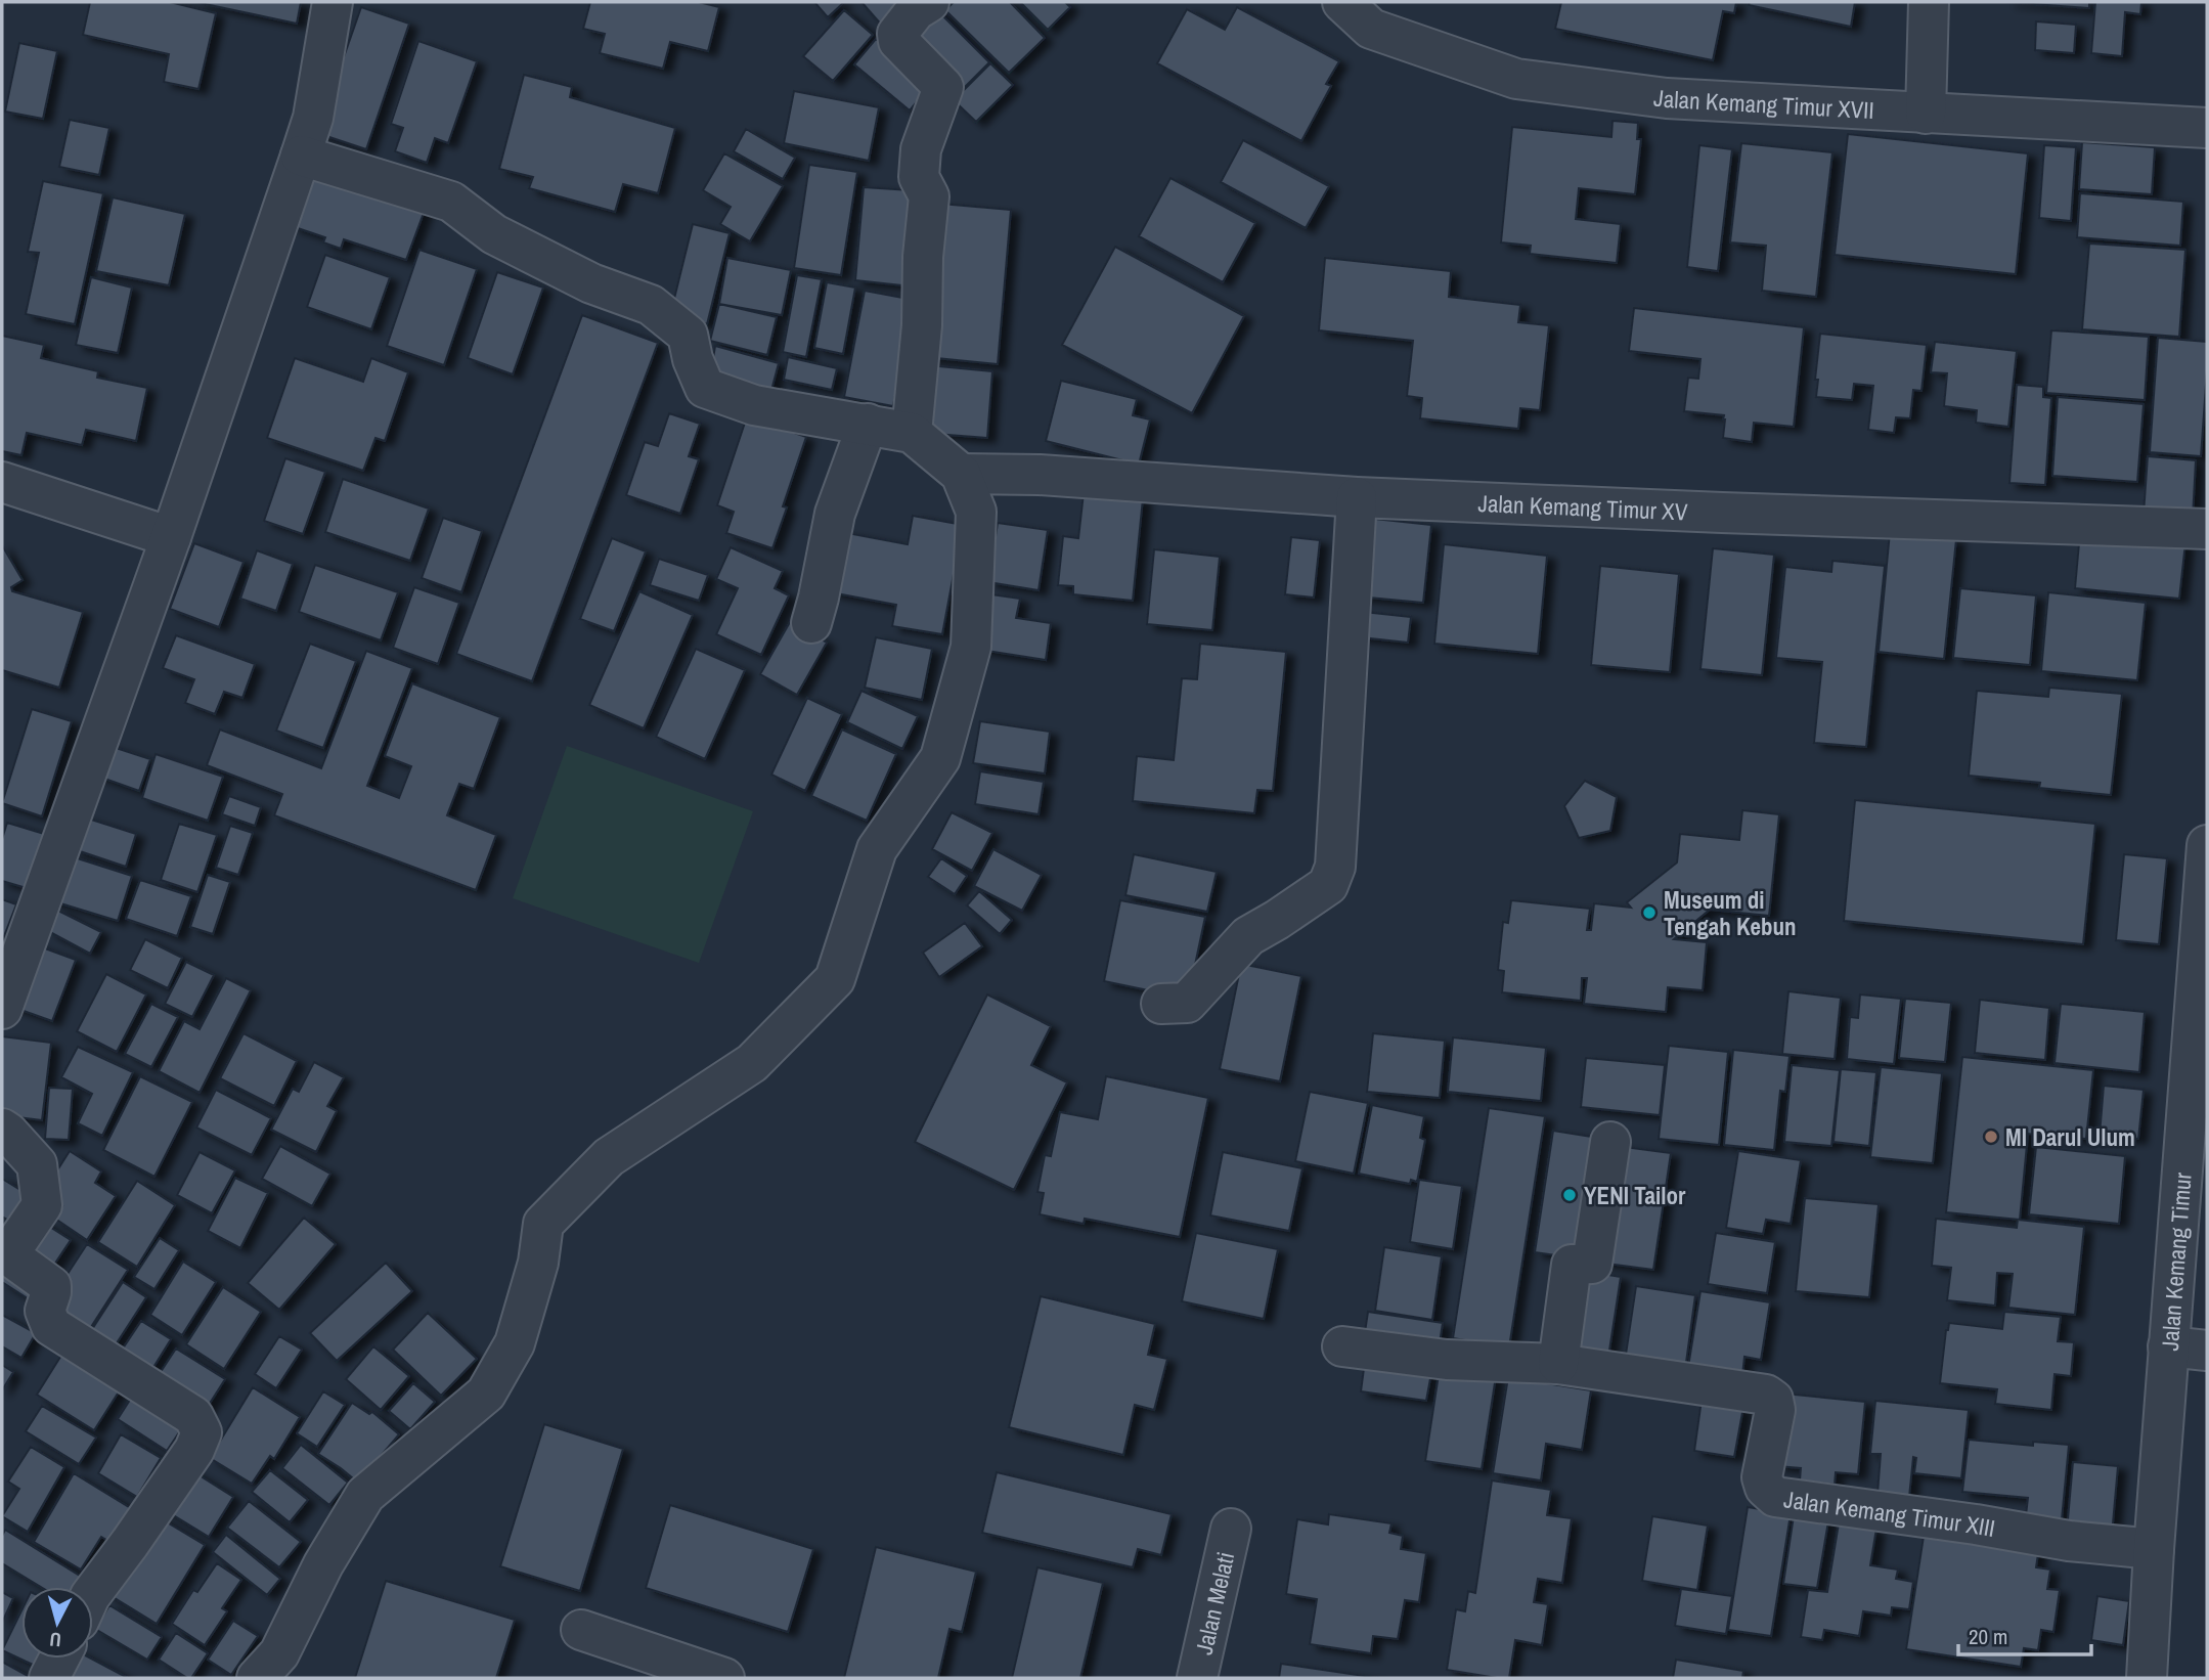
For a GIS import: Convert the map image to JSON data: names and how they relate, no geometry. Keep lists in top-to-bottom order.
{
  "streets": {
    "street": [
      "Jalan Kemang Timur XVII",
      "Jalan Kemang Timur XV",
      "Jalan Kemang Timur",
      "Jalan Kemang Timur XIII",
      "Jalan Melati"
    ]
  },
  "crossings": [
    ["Jalan Kemang Timur", "Jalan Kemang Timur XIII"]
  ],
  "places": ["Museum di Tengah Kebun", "MI Darul Ulum", "YENI Tailor"],
  "scale_bar": "20 m",
  "north": "bottom"
}
